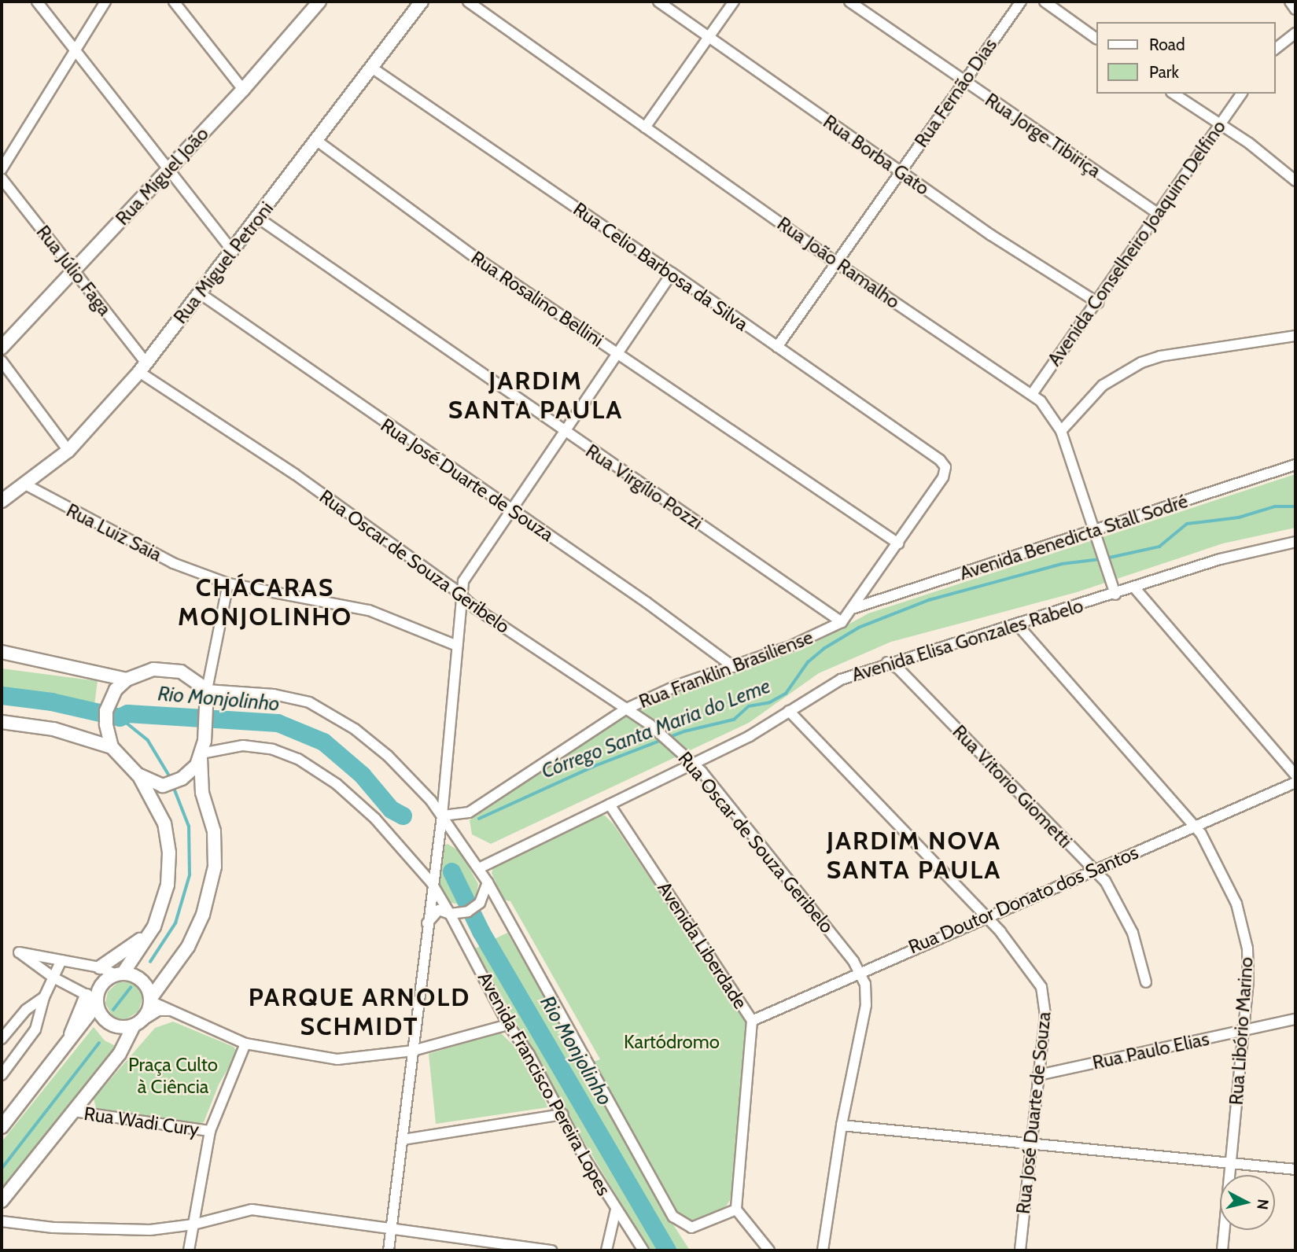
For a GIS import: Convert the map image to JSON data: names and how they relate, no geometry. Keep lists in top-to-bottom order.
{
  "streets": {
    "main road": ["Rua Miguel João", "Rua Miguel Petroni"],
    "street": [
      "Rua Fernão Dias",
      "Rua Jorge Tibiriça",
      "Rua Borba Gato",
      "Avenida Conselheiro Joaquim Delfino",
      "Rua João Ramalho",
      "Rua Celio Barbosa da Silva",
      "Rua Júlio Faga",
      "Rua Rosalino Bellini",
      "Rua José Duarte de Souza",
      "Rua Virgílio Pozzi",
      "Rua Luiz Saia",
      "Avenida Benedicta Stall Sodré",
      "Rua Oscar de Souza Geribelo",
      "Avenida Elisa Gonzales Rabelo",
      "Rua Franklin Brasiliense",
      "Rua Vitorio Giometti",
      "Rua Doutor Donato dos Santos",
      "Avenida Liberdade",
      "Rua Libório Marino",
      "Rua Paulo Elias",
      "Avenida Francisco Pereira Lopes",
      "Rua Wadi Cury"
    ]
  },
  "crossings": [
    ["Rua Fernão Dias", "Rua Jorge Tibiriça"],
    ["Rua Fernão Dias", "Rua Borba Gato"],
    ["Rua Fernão Dias", "Rua João Ramalho"],
    ["Rua Fernão Dias", "Rua Celio Barbosa da Silva"],
    ["Rua Jorge Tibiriça", "Avenida Conselheiro Joaquim Delfino"],
    ["Rua Borba Gato", "Avenida Conselheiro Joaquim Delfino"],
    ["Rua Miguel João", "Rua Júlio Faga"],
    ["Avenida Conselheiro Joaquim Delfino", "Rua João Ramalho"],
    ["Rua Miguel Petroni", "Rua Celio Barbosa da Silva"],
    ["Rua Miguel Petroni", "Rua Júlio Faga"],
    ["Rua Miguel Petroni", "Rua Rosalino Bellini"],
    ["Rua Miguel Petroni", "Rua José Duarte de Souza"],
    ["Rua Miguel Petroni", "Rua Virgílio Pozzi"],
    ["Rua Miguel Petroni", "Rua Luiz Saia"],
    ["Rua Miguel Petroni", "Rua Oscar de Souza Geribelo"],
    ["Rua João Ramalho", "Avenida Benedicta Stall Sodré"],
    ["Rua João Ramalho", "Avenida Elisa Gonzales Rabelo"],
    ["Rua Celio Barbosa da Silva", "Rua Rosalino Bellini"],
    ["Rua Júlio Faga", "Rua Oscar de Souza Geribelo"],
    ["Rua José Duarte de Souza", "Avenida Elisa Gonzales Rabelo"],
    ["Rua José Duarte de Souza", "Rua Franklin Brasiliense"],
    ["Rua José Duarte de Souza", "Rua Doutor Donato dos Santos"],
    ["Rua José Duarte de Souza", "Rua Paulo Elias"],
    ["Rua Virgílio Pozzi", "Rua Franklin Brasiliense"],
    ["Rua Oscar de Souza Geribelo", "Avenida Elisa Gonzales Rabelo"],
    ["Rua Oscar de Souza Geribelo", "Rua Franklin Brasiliense"],
    ["Rua Oscar de Souza Geribelo", "Rua Doutor Donato dos Santos"],
    ["Avenida Elisa Gonzales Rabelo", "Rua Vitorio Giometti"],
    ["Avenida Elisa Gonzales Rabelo", "Avenida Liberdade"],
    ["Avenida Elisa Gonzales Rabelo", "Rua Libório Marino"],
    ["Rua Vitorio Giometti", "Rua Doutor Donato dos Santos"],
    ["Rua Doutor Donato dos Santos", "Avenida Liberdade"],
    ["Rua Doutor Donato dos Santos", "Rua Libório Marino"],
    ["Rua Libório Marino", "Rua Paulo Elias"]
  ],
  "districts": [
    "JARDIM SANTA PAULA",
    "CHÁCARAS MONJOLINHO",
    "JARDIM NOVA SANTA PAULA",
    "PARQUE ARNOLD SCHMIDT"
  ],
  "water": ["Rio Monjolinho", "Córrego Santa Maria do Leme"],
  "parks": ["Kartódromo", "Praça Culto à Ciência"],
  "legend": ["Road", "Park"],
  "north": "right"
}
